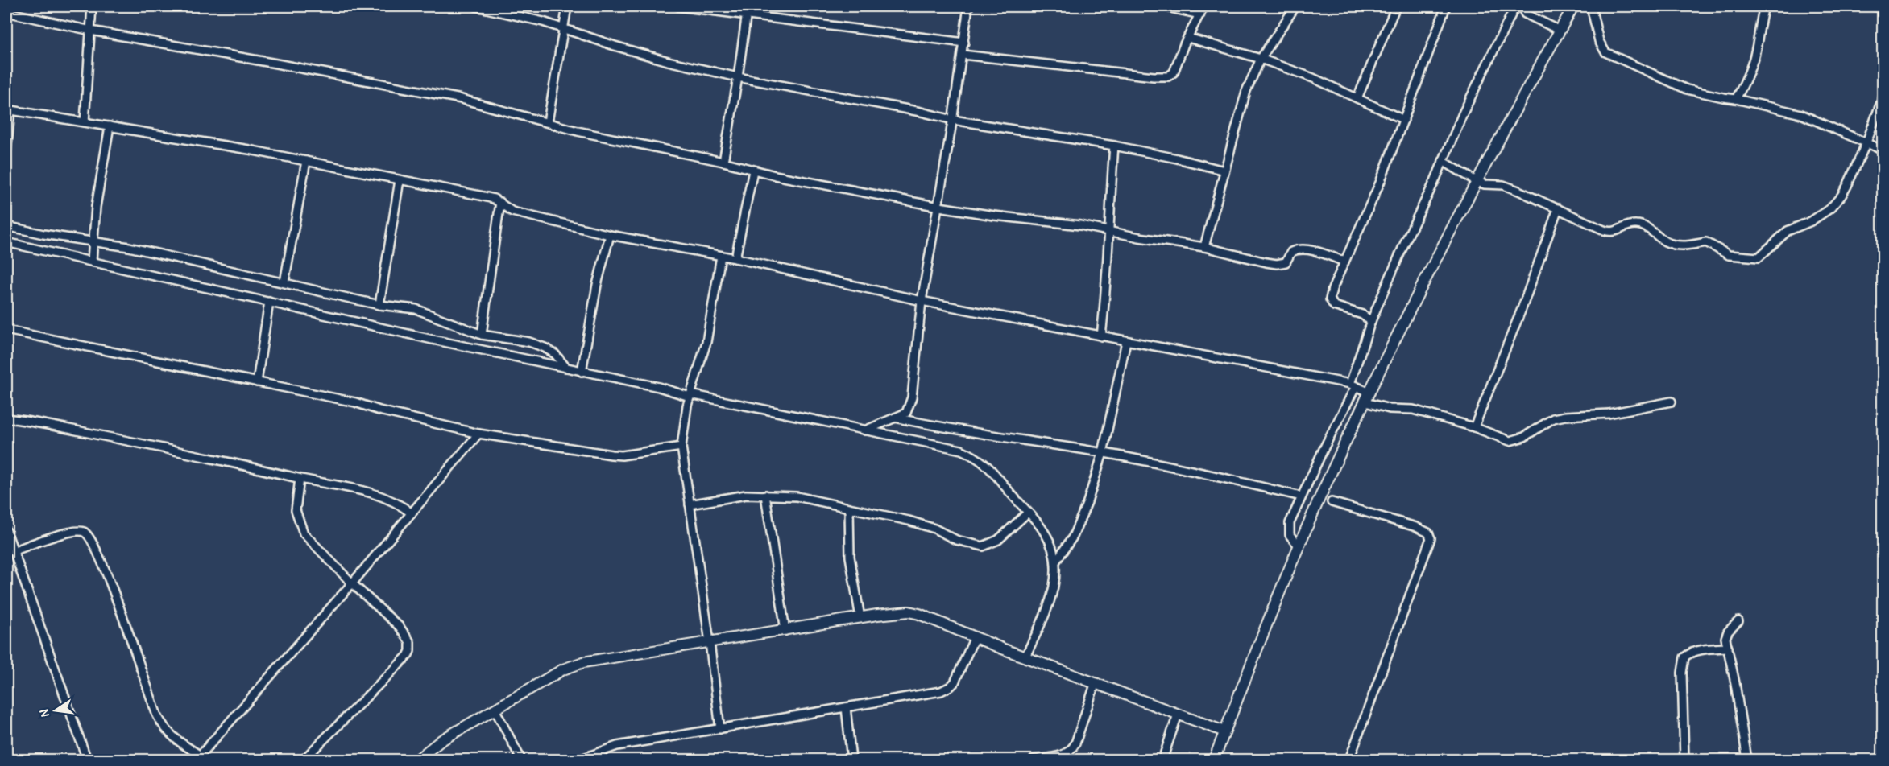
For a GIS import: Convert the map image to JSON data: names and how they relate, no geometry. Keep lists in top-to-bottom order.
{
  "north": "left"
}
